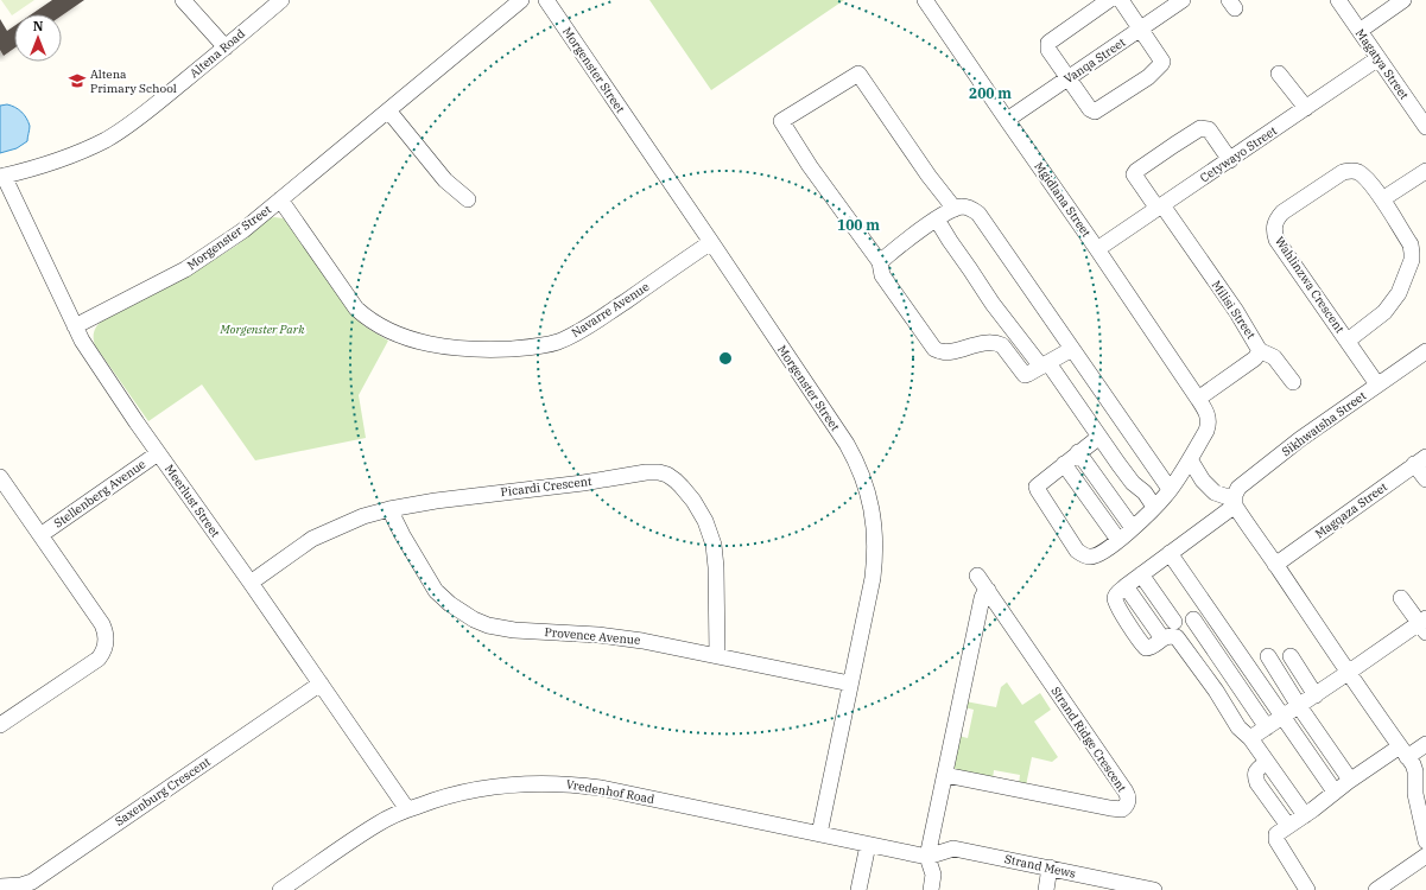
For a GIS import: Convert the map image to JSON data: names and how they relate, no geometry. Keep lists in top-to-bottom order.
{
  "streets": {
    "street": [
      "Altena Road",
      "Vanqa Street",
      "Magatya Street",
      "Morgenster Street",
      "Cetywayo Street",
      "Mgidlana Street",
      "Wahlinzwa Crescent",
      "Navarre Avenue",
      "Milisi Street",
      "Sikhwatsha Street",
      "Picardi Crescent",
      "Stellenberg Avenue",
      "Meerlust Street",
      "Magqaza Street",
      "Provence Avenue",
      "Strand Ridge Crescent",
      "Saxenburg Crescent",
      "Vredenhof Road",
      "Strand Mews"
    ]
  },
  "crossings": [
    ["Altena Road", "Meerlust Street"],
    ["Vanqa Street", "Mgidlana Street"],
    ["Magatya Street", "Cetywayo Street"],
    ["Morgenster Street", "Navarre Avenue"],
    ["Morgenster Street", "Meerlust Street"],
    ["Morgenster Street", "Provence Avenue"],
    ["Morgenster Street", "Vredenhof Road"],
    ["Cetywayo Street", "Mgidlana Street"],
    ["Cetywayo Street", "Milisi Street"],
    ["Mgidlana Street", "Milisi Street"],
    ["Wahlinzwa Crescent", "Sikhwatsha Street"],
    ["Picardi Crescent", "Meerlust Street"],
    ["Picardi Crescent", "Provence Avenue"],
    ["Stellenberg Avenue", "Meerlust Street"],
    ["Meerlust Street", "Saxenburg Crescent"],
    ["Meerlust Street", "Vredenhof Road"],
    ["Vredenhof Road", "Strand Mews"]
  ],
  "parks": ["Morgenster Park"],
  "places": {
    "school or university": ["Altena Primary School"]
  },
  "north": "top",
  "rings": ["200 m", "100 m"]
}
